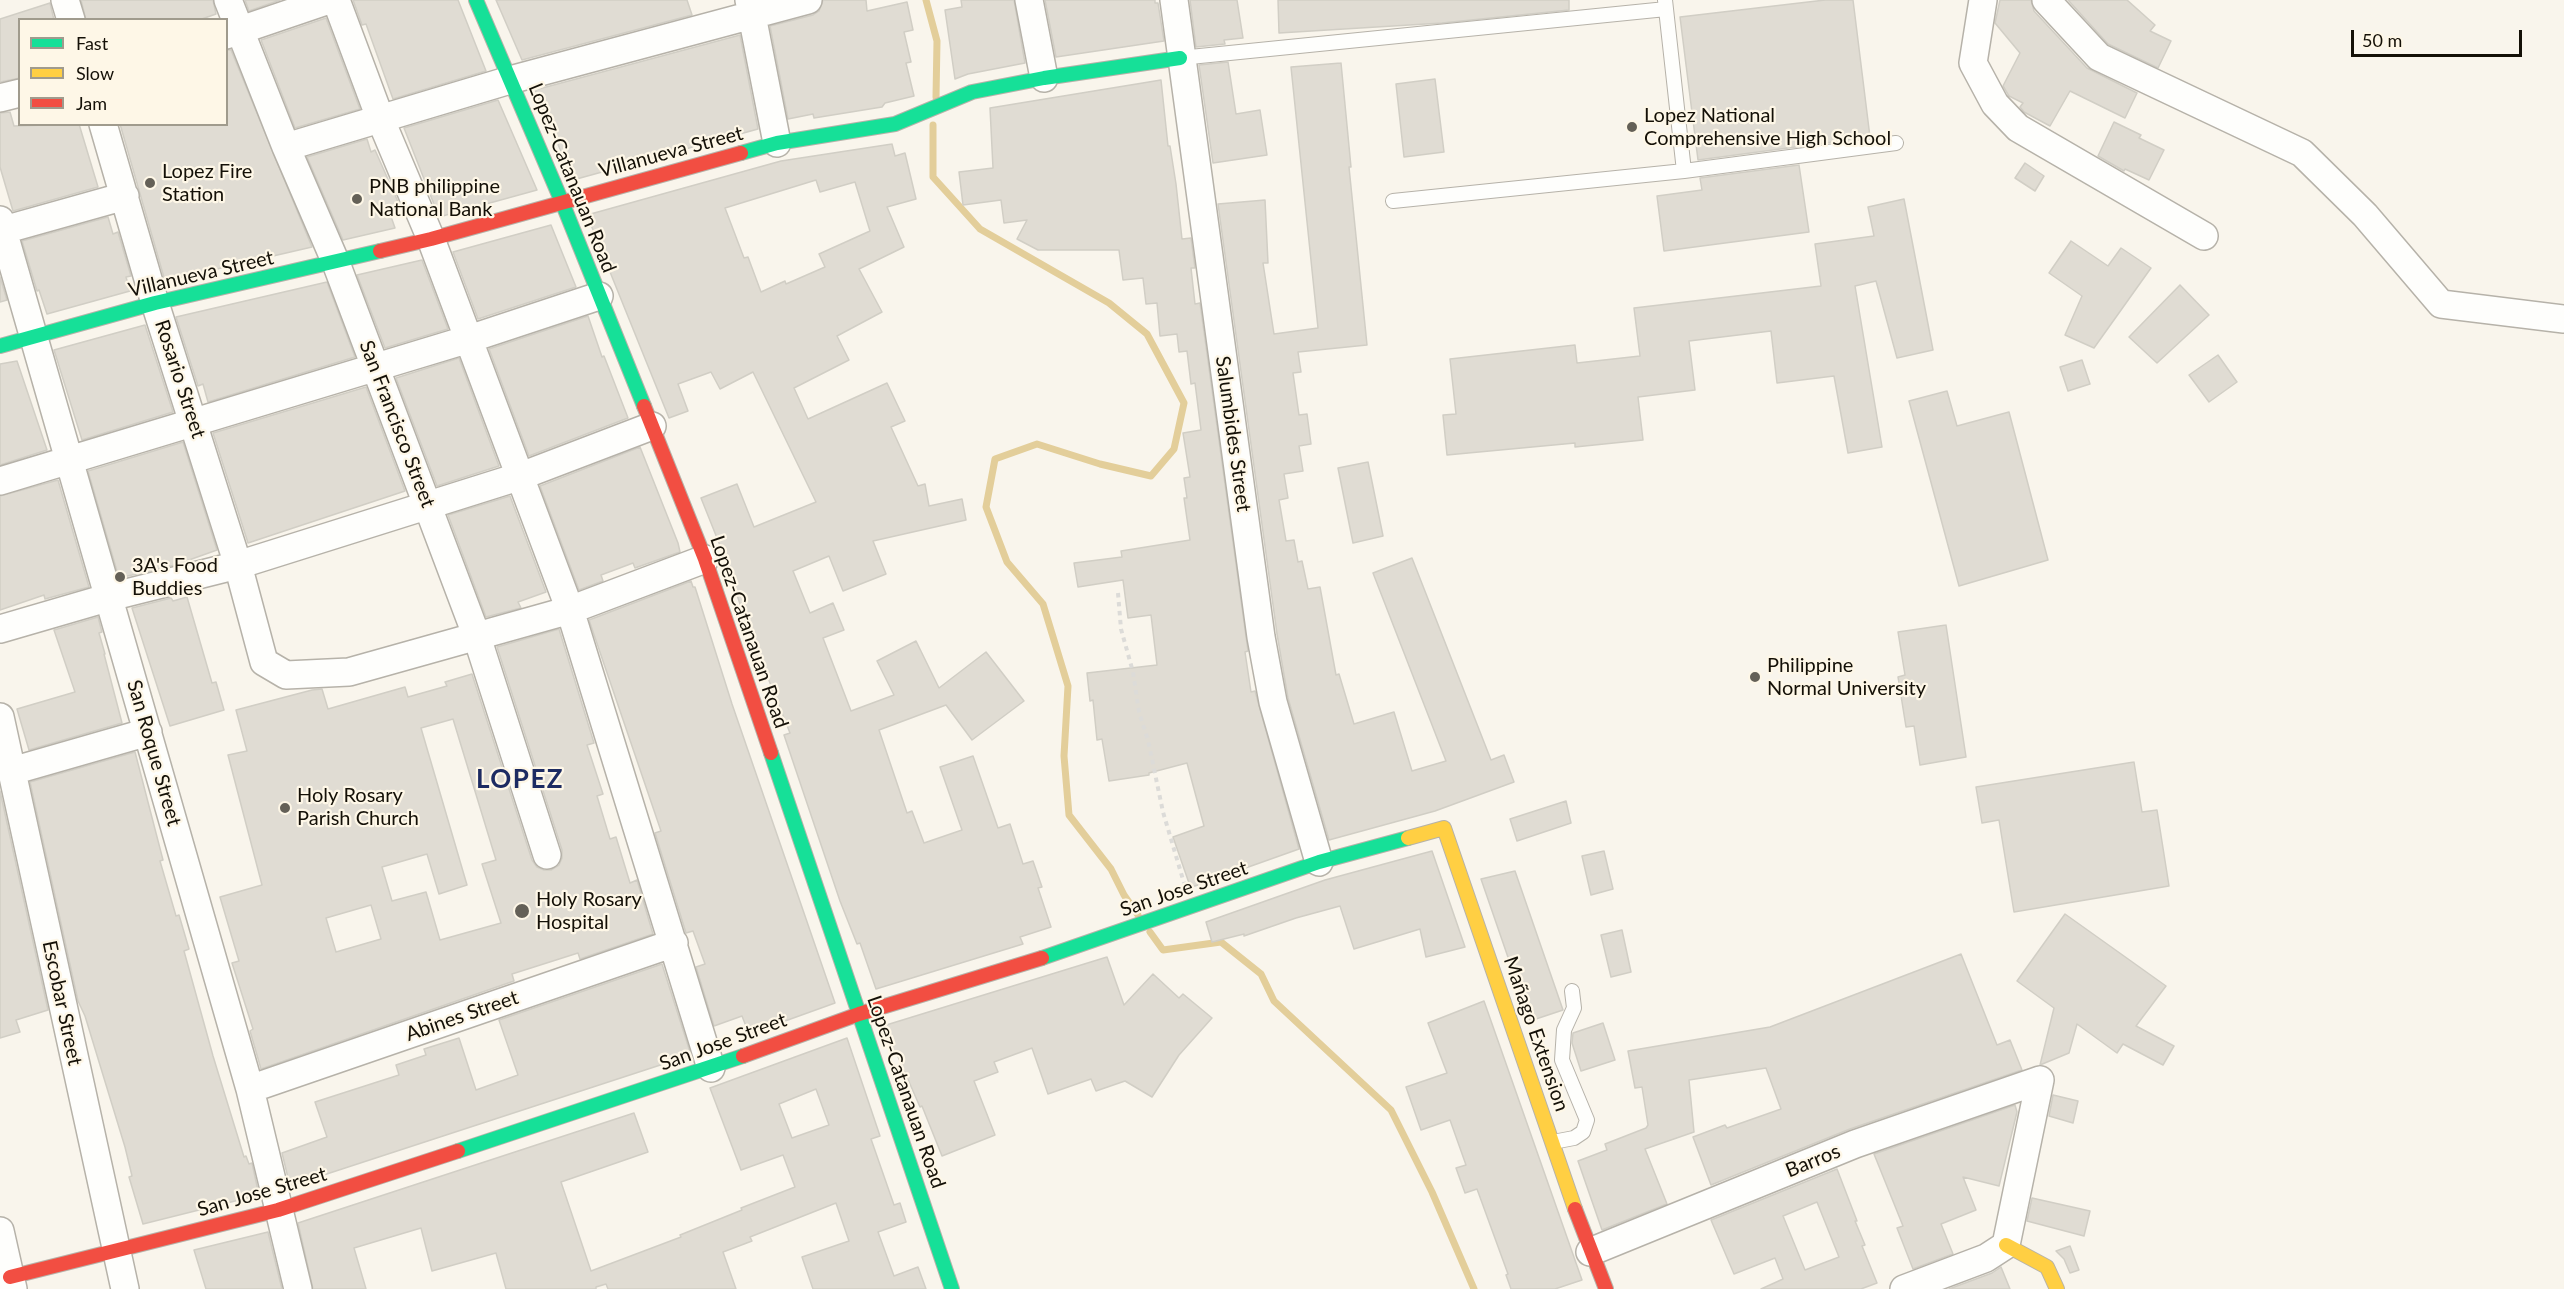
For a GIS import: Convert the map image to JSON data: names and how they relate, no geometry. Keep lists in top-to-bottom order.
{
  "streets": {
    "street": [
      "Villanueva Street",
      "Lopez-Catanauan Road",
      "Rosario Street",
      "San Francisco Street",
      "Salumbides Street",
      "San Roque Street",
      "San Jose Street",
      "Escobar Street",
      "Abines Street",
      "Mañago Extension",
      "Barros"
    ]
  },
  "crossings": [
    ["Villanueva Street", "Lopez-Catanauan Road"],
    ["Villanueva Street", "Rosario Street"],
    ["Villanueva Street", "San Francisco Street"],
    ["Villanueva Street", "Salumbides Street"],
    ["Villanueva Street", "San Roque Street"],
    ["Lopez-Catanauan Road", "Rosario Street"],
    ["Lopez-Catanauan Road", "San Jose Street"],
    ["Rosario Street", "San Francisco Street"],
    ["Salumbides Street", "San Jose Street"],
    ["San Roque Street", "San Jose Street"],
    ["San Roque Street", "Abines Street"],
    ["San Jose Street", "Escobar Street"],
    ["San Jose Street", "Mañago Extension"],
    ["Mañago Extension", "Barros"]
  ],
  "districts": ["LOPEZ"],
  "places": [
    "Lopez National Comprehensive High School",
    "Lopez Fire Station",
    "PNB philippine National Bank",
    "3A's Food Buddies",
    "Philippine Normal University",
    "Holy Rosary Parish Church",
    "Holy Rosary Hospital"
  ],
  "legend": ["Fast", "Slow", "Jam"],
  "scale_bar": "50 m"
}
